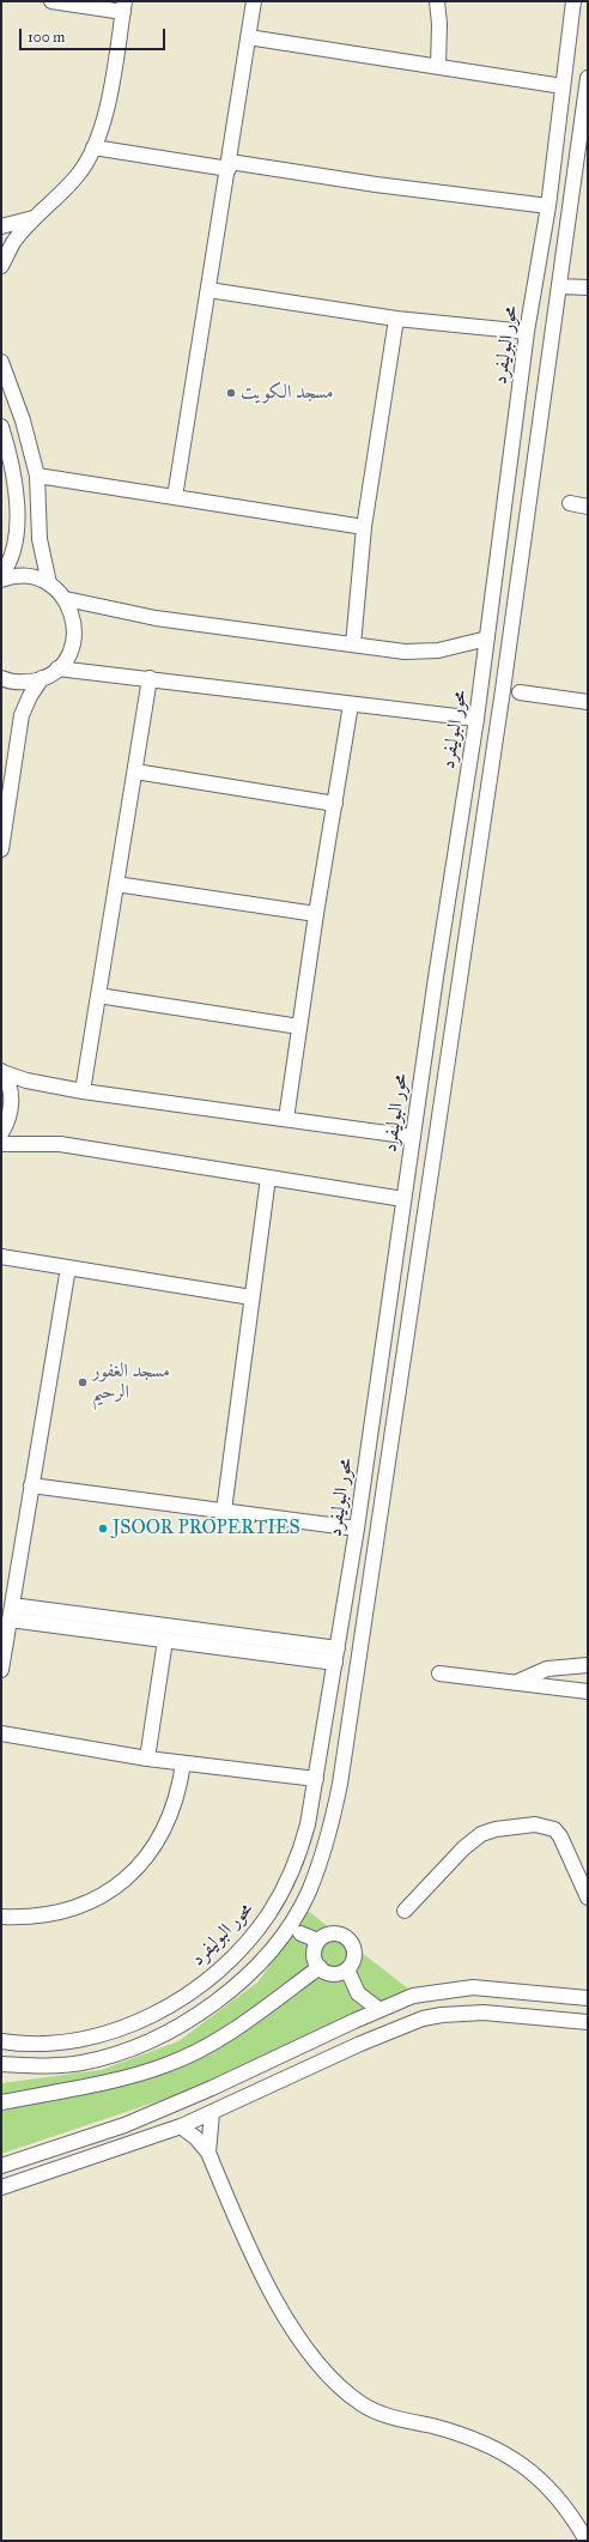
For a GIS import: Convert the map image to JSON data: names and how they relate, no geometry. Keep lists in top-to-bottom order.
{
  "streets": {
    "street": ["محور البوليفرد"]
  },
  "places": ["مسجد الكويت", "مسجد الغفور الرحيم", "JSOOR PROPERTIES"],
  "scale_bar": "100 m"
}
